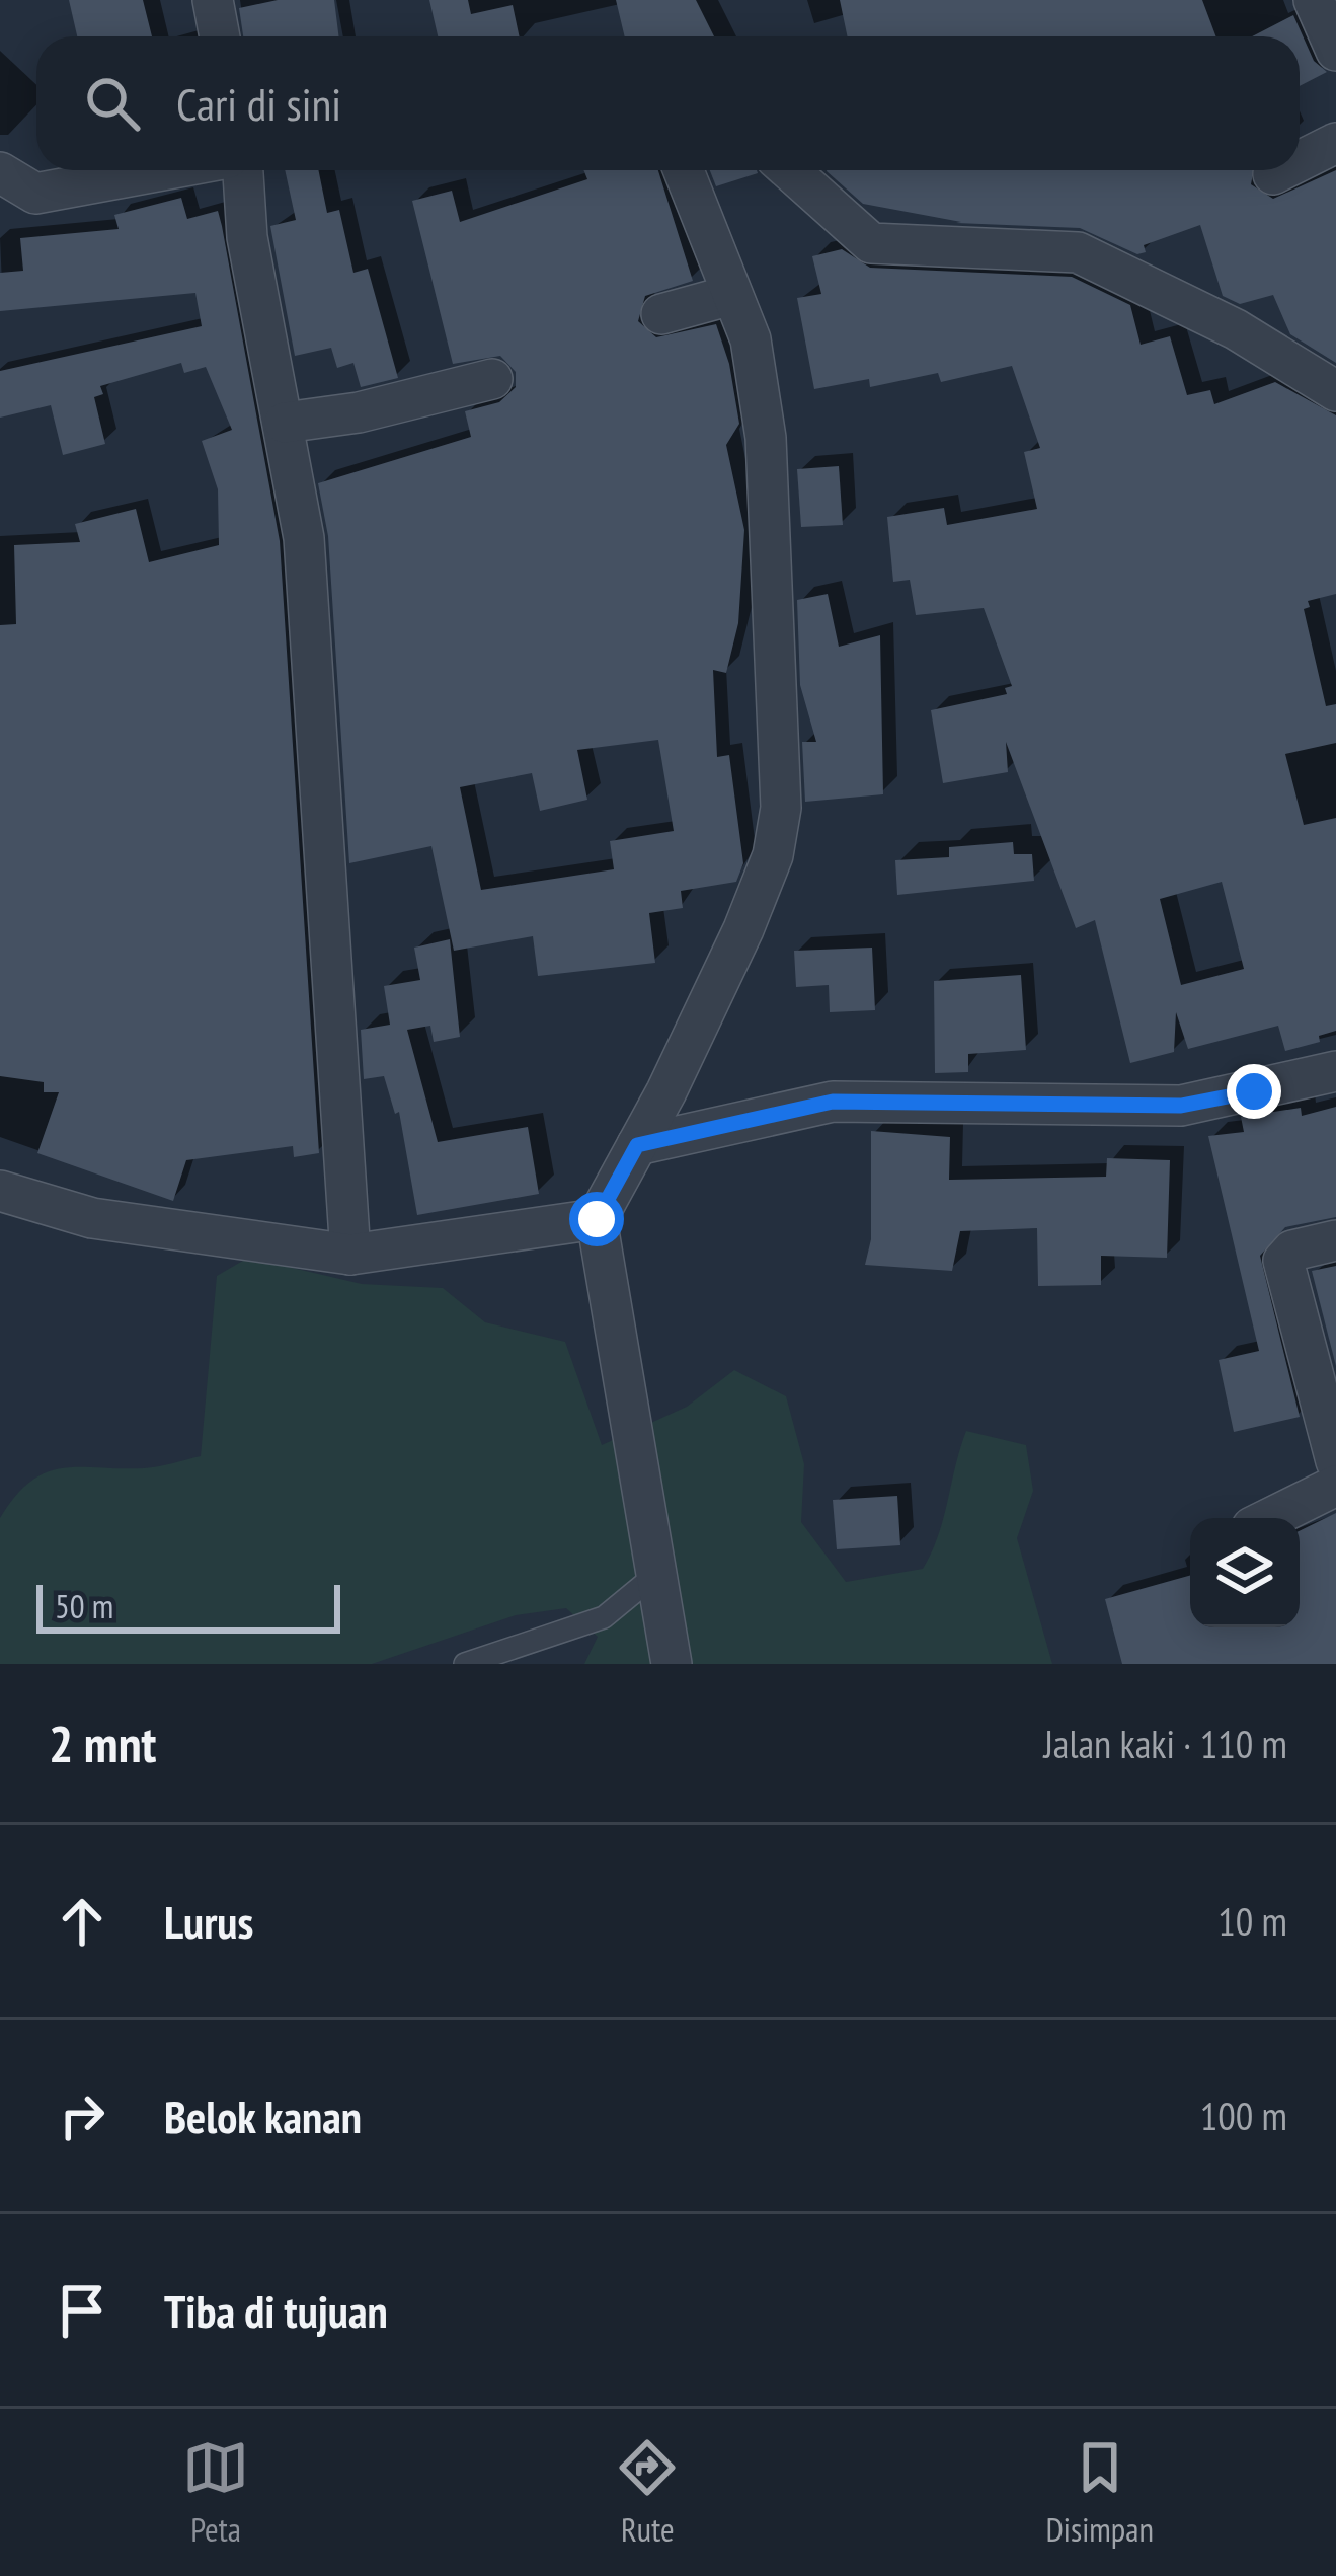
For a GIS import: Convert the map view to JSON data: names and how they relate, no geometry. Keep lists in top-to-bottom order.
{
  "scale_bar": "50 m",
  "page": {
    "search": "Cari di sini",
    "scale": "50 m",
    "heading": ["2 mnt", "Jalan kaki · 110 m"],
    "list": [
      ["Lurus", "10 m"],
      ["Belok kanan", "100 m"],
      "Tiba di tujuan"
    ],
    "nav": ["Peta", "Rute", "Disimpan"]
  }
}
